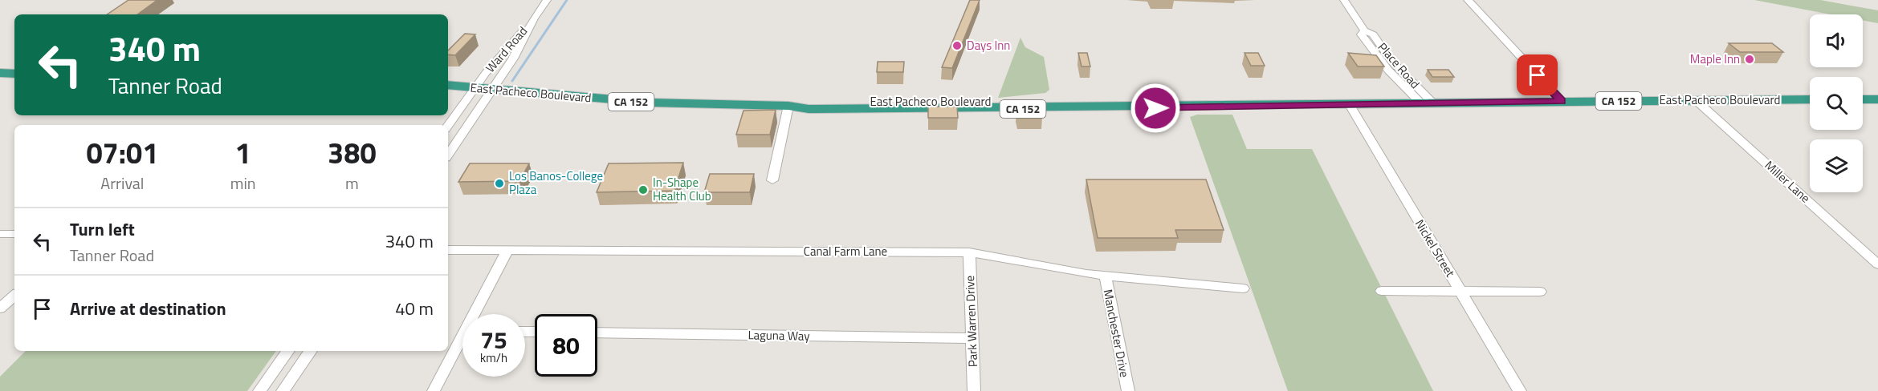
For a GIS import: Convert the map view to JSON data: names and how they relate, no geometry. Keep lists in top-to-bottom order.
{
  "streets": {
    "highway": ["East Pacheco Boulevard", "CA 152"],
    "street": [
      "Ward Road",
      "Place Road",
      "Miller Lane",
      "Nickel Street",
      "Canal Farm Lane",
      "Park Warren Drive",
      "Manchester Drive",
      "Laguna Way"
    ]
  },
  "crossings": [
    ["Ward Road", "East Pacheco Boulevard"],
    ["Place Road", "East Pacheco Boulevard"],
    ["East Pacheco Boulevard", "Miller Lane"],
    ["East Pacheco Boulevard", "Nickel Street"],
    ["Canal Farm Lane", "Park Warren Drive"],
    ["Canal Farm Lane", "Manchester Drive"],
    ["Park Warren Drive", "Laguna Way"]
  ],
  "places": [
    "Days Inn",
    "Maple Inn",
    "Los Banos-College Plaza",
    "In-Shape Health Club"
  ],
  "page": {
    "turn": ["340 m", "Tanner Road"],
    "eta": [
      "07:01",
      "Arrival",
      "1",
      "min",
      "380",
      "m"
    ],
    "list": [
      {
        "name": "Turn left",
        "note": "Tanner Road",
        "value": "340 m"
      },
      {
        "name": "Arrive at destination",
        "value": "40 m"
      }
    ],
    "speed": "75 km/h",
    "limit": "80"
  }
}
